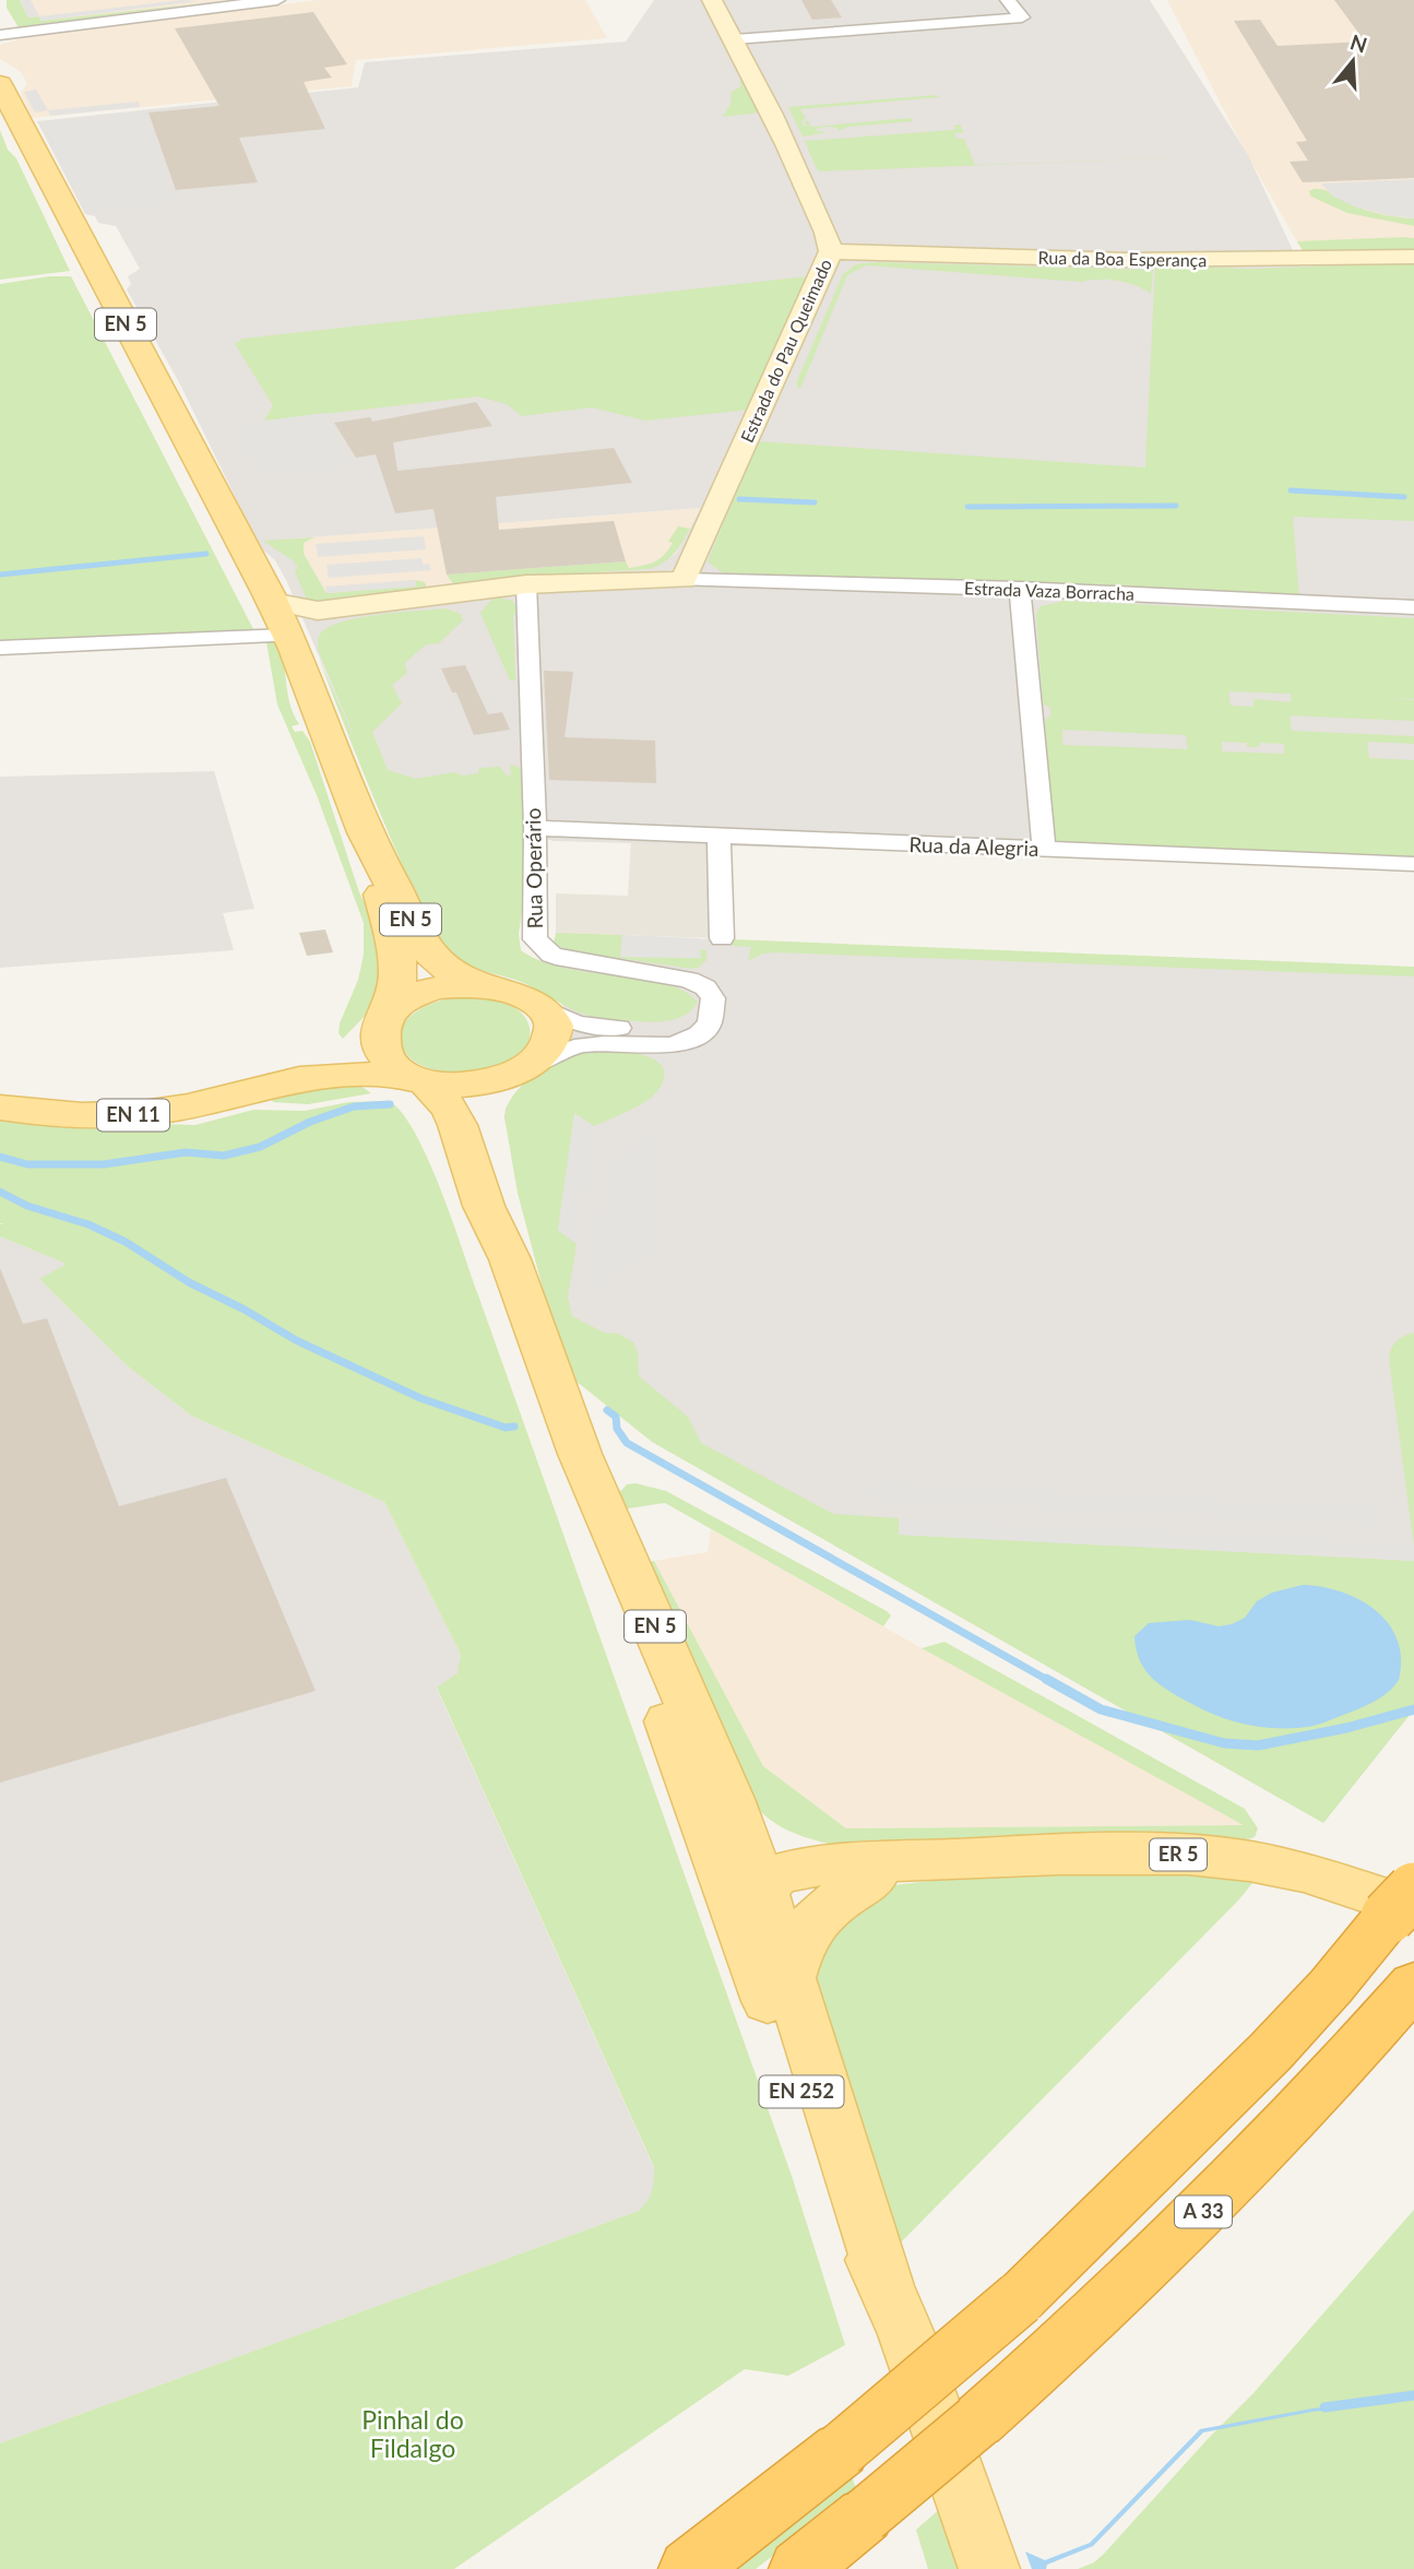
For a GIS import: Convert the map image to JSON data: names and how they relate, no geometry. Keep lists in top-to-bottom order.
{
  "streets": {
    "highway": ["A 33"],
    "main road": [
      "EN 5",
      "EN 11",
      "ER 5",
      "EN 252"
    ],
    "street": [
      "Rua da Boa Esperança",
      "Estrada do Pau Queimado",
      "Estrada Vaza Borracha",
      "Rua da Alegria",
      "Rua Operário"
    ]
  },
  "crossings": [
    ["Rua da Boa Esperança", "Estrada do Pau Queimado"],
    ["EN 5", "EN 11"],
    ["EN 5", "ER 5"],
    ["EN 5", "EN 252"],
    ["Estrada do Pau Queimado", "Estrada Vaza Borracha"],
    ["Rua da Alegria", "Rua Operário"]
  ],
  "parks": ["Pinhal do Fildalgo"],
  "north": "top"
}
